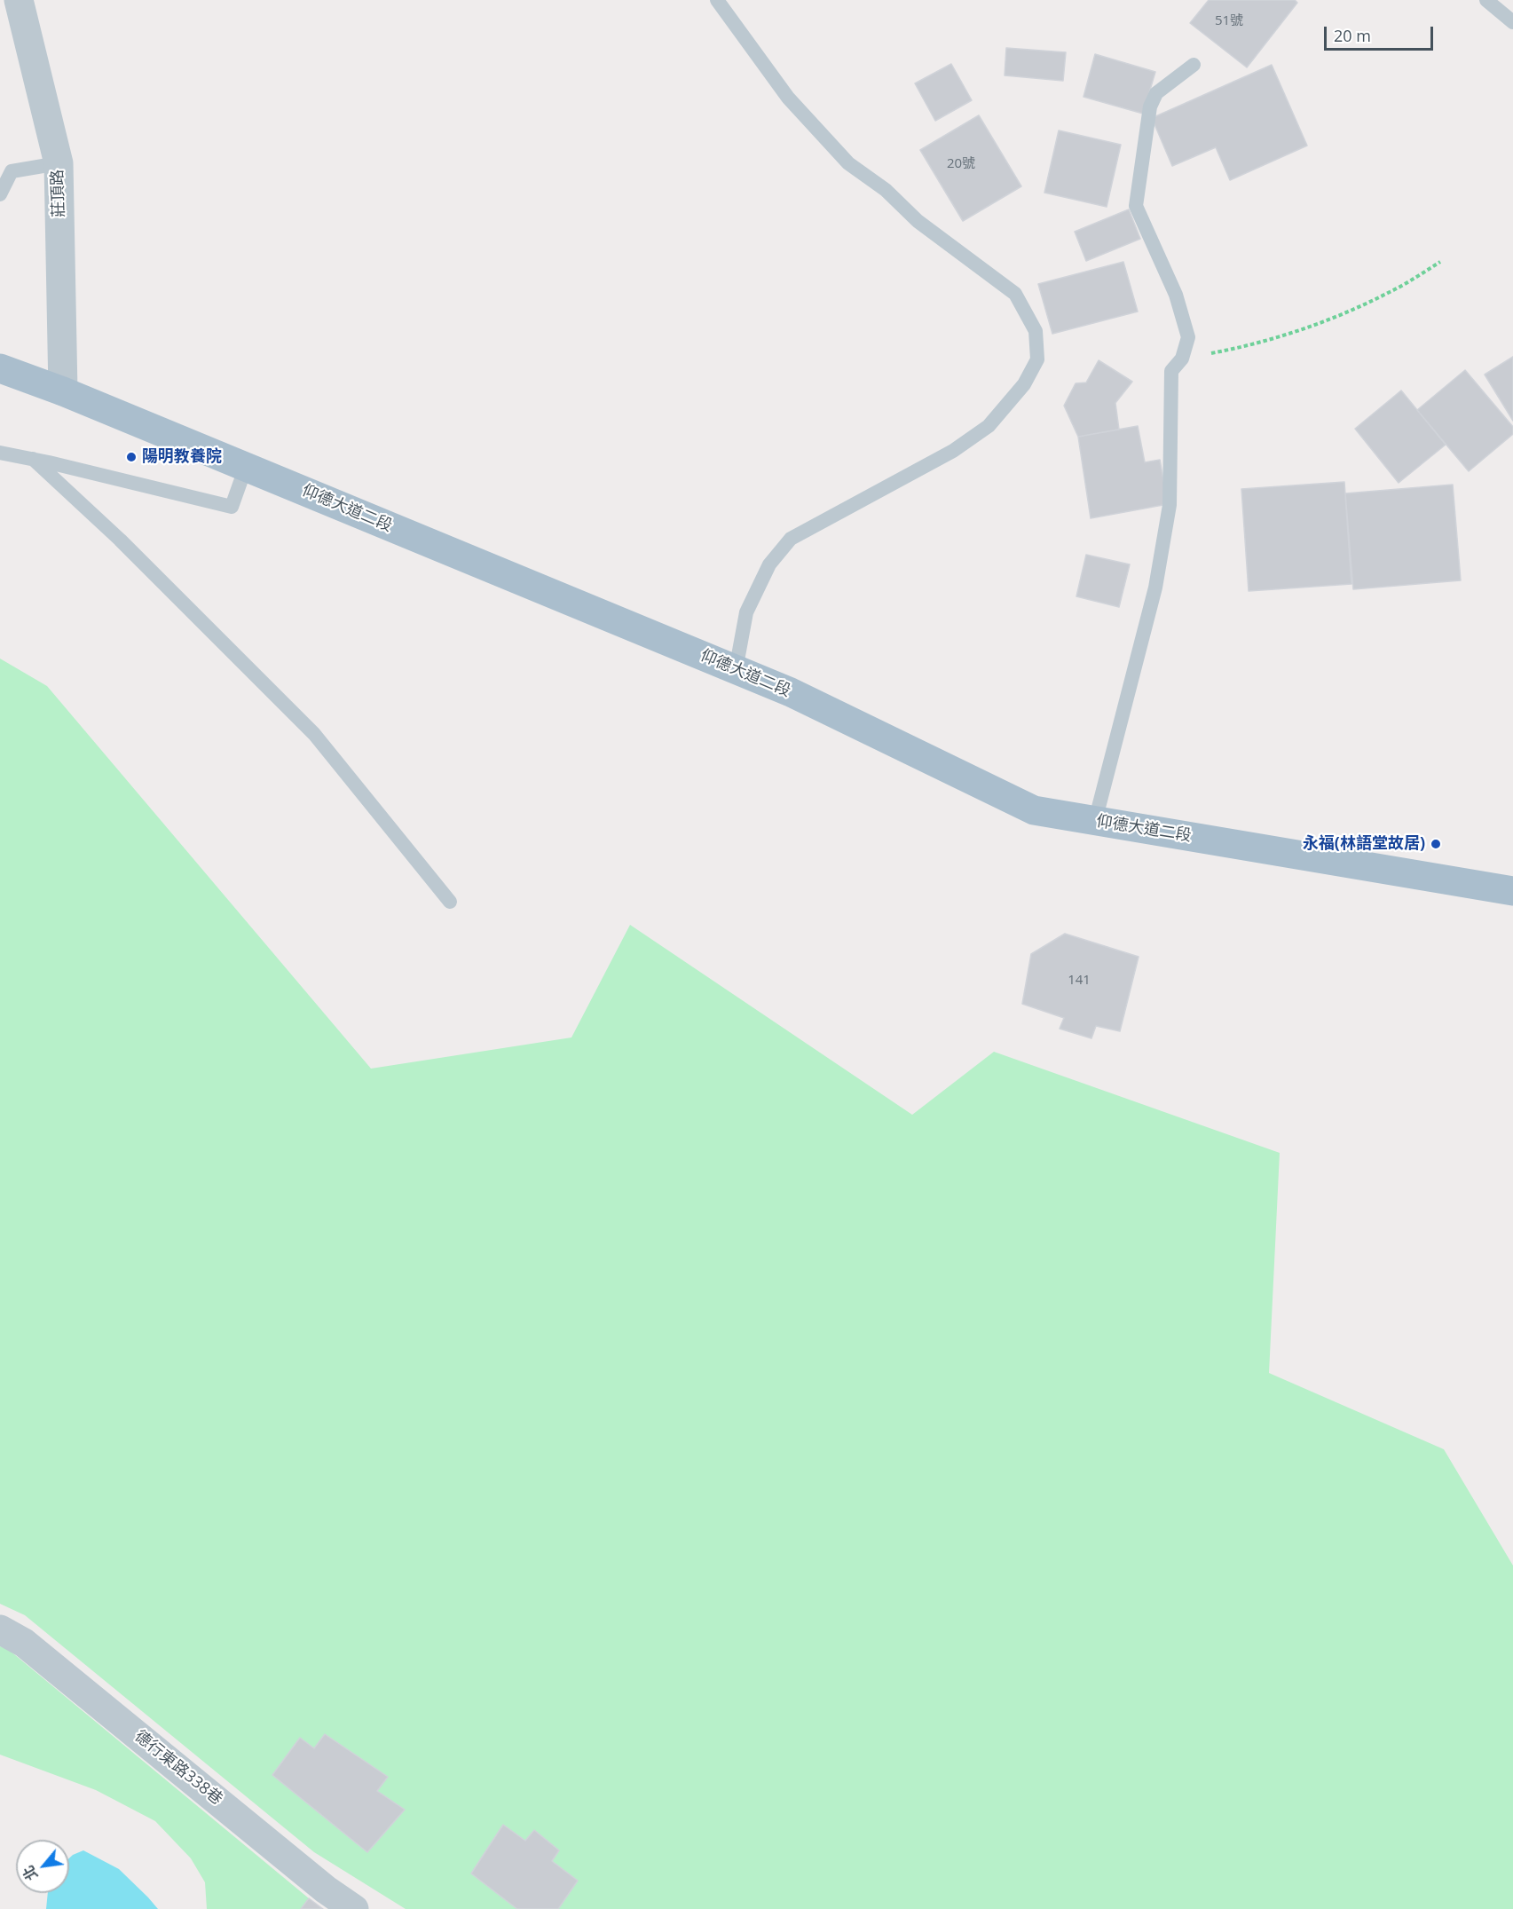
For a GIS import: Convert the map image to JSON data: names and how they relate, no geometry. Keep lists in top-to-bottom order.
{
  "streets": {
    "main road": ["仰德大道二段"],
    "street": ["莊頂路", "德行東路338巷"]
  },
  "crossings": [
    ["莊頂路", "仰德大道二段"]
  ],
  "places": ["陽明教養院", "永福(林語堂故居)"],
  "house_numbers": ["51號", "20號", "141"],
  "scale_bar": "20 m",
  "north": "bottom left"
}
